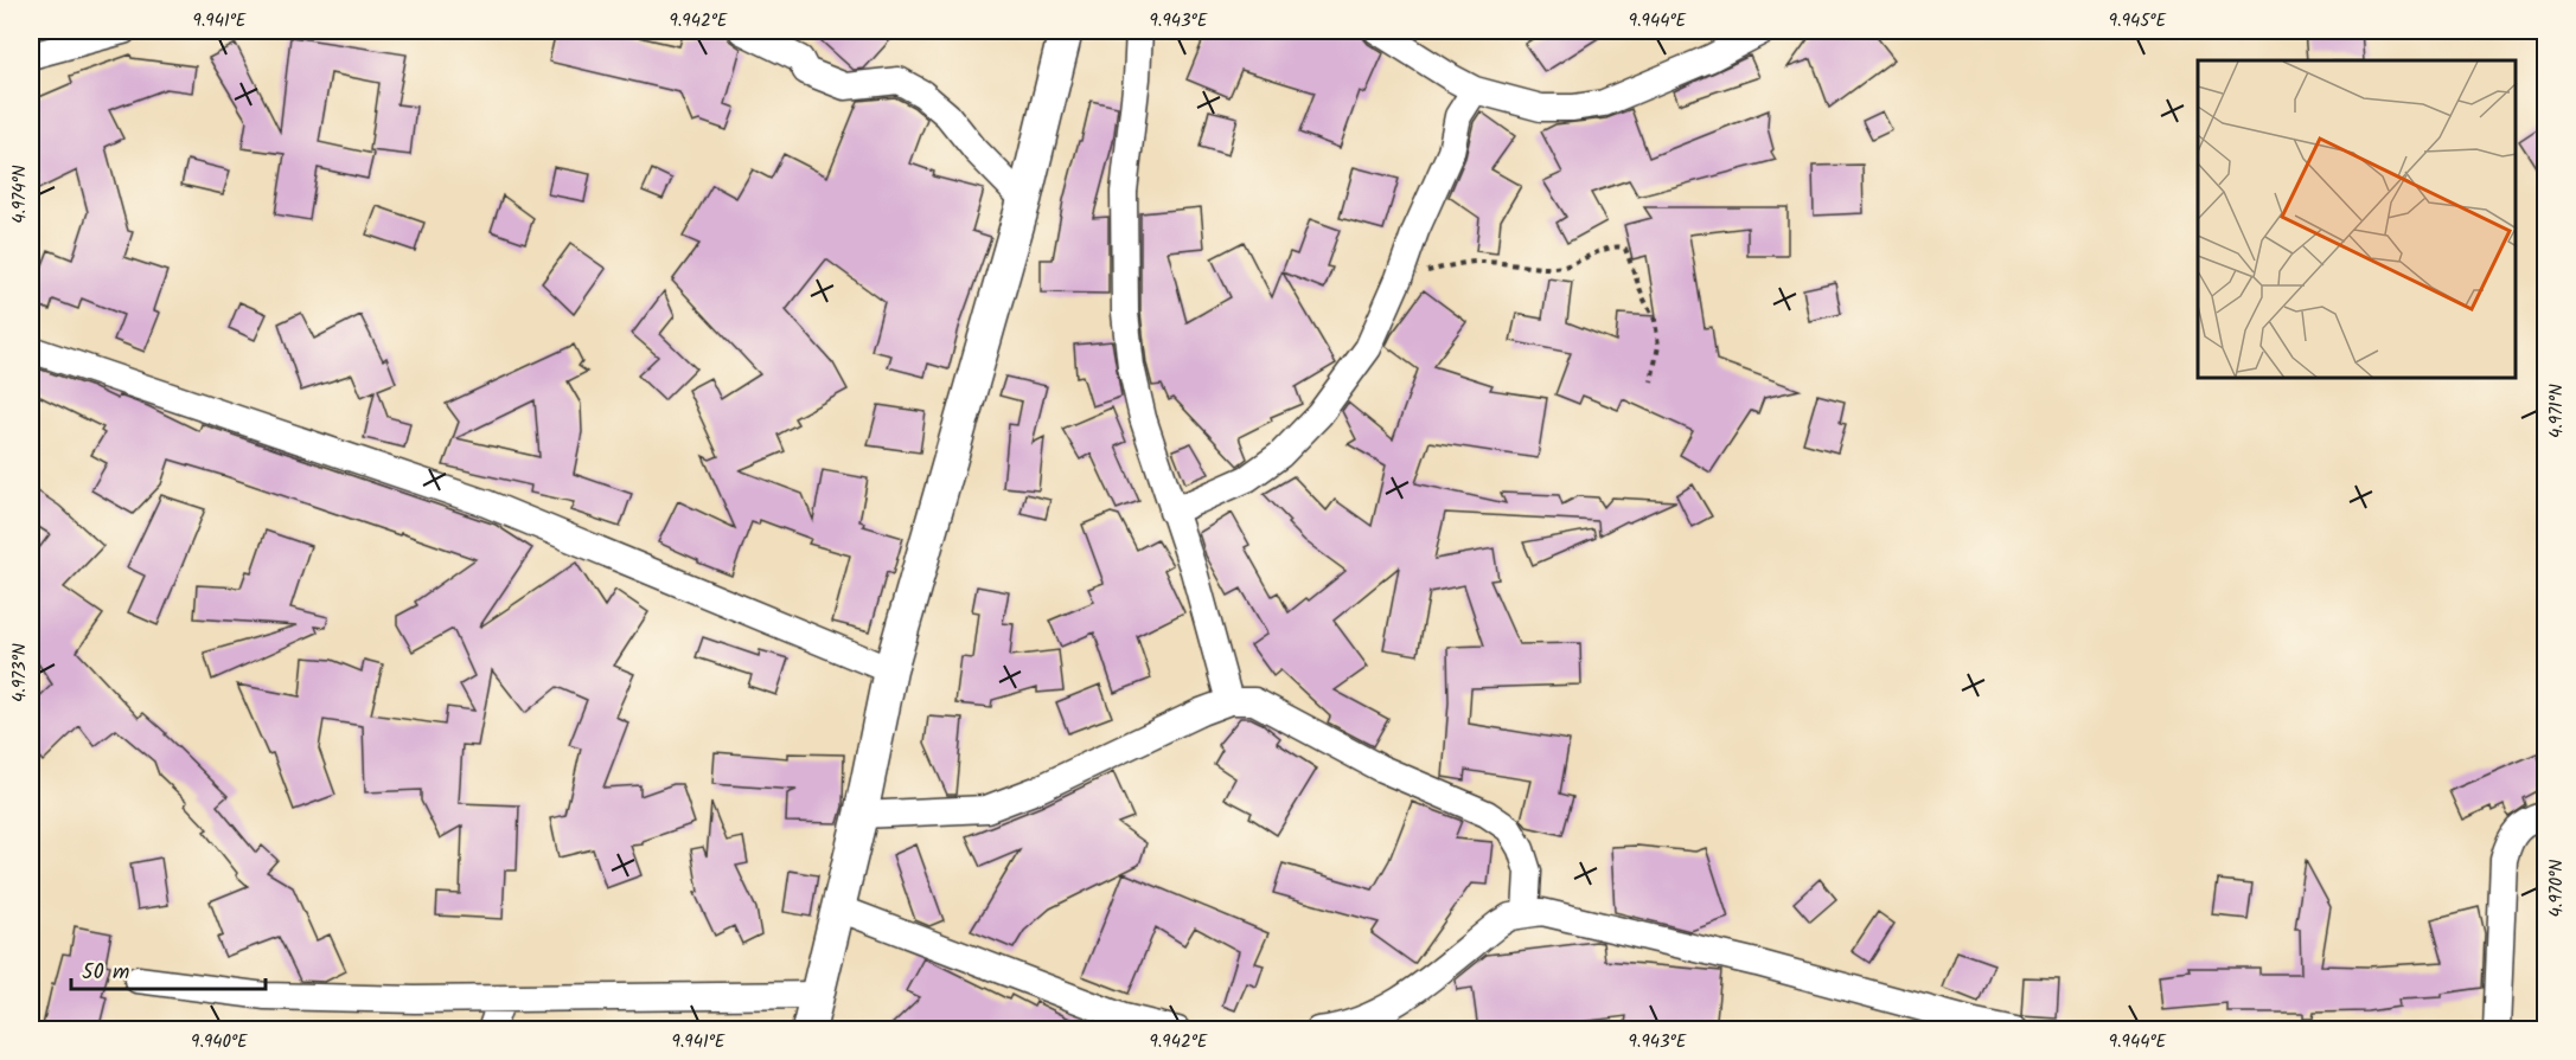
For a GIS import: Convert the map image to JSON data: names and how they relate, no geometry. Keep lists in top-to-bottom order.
{
  "scale_bar": "50 m",
  "coordinates": [
    "9.941°E",
    "9.942°E",
    "9.943°E",
    "9.944°E",
    "9.945°E",
    "4.974°N",
    "4.971°N",
    "4.973°N",
    "4.970°N",
    "9.940°E"
  ]
}
